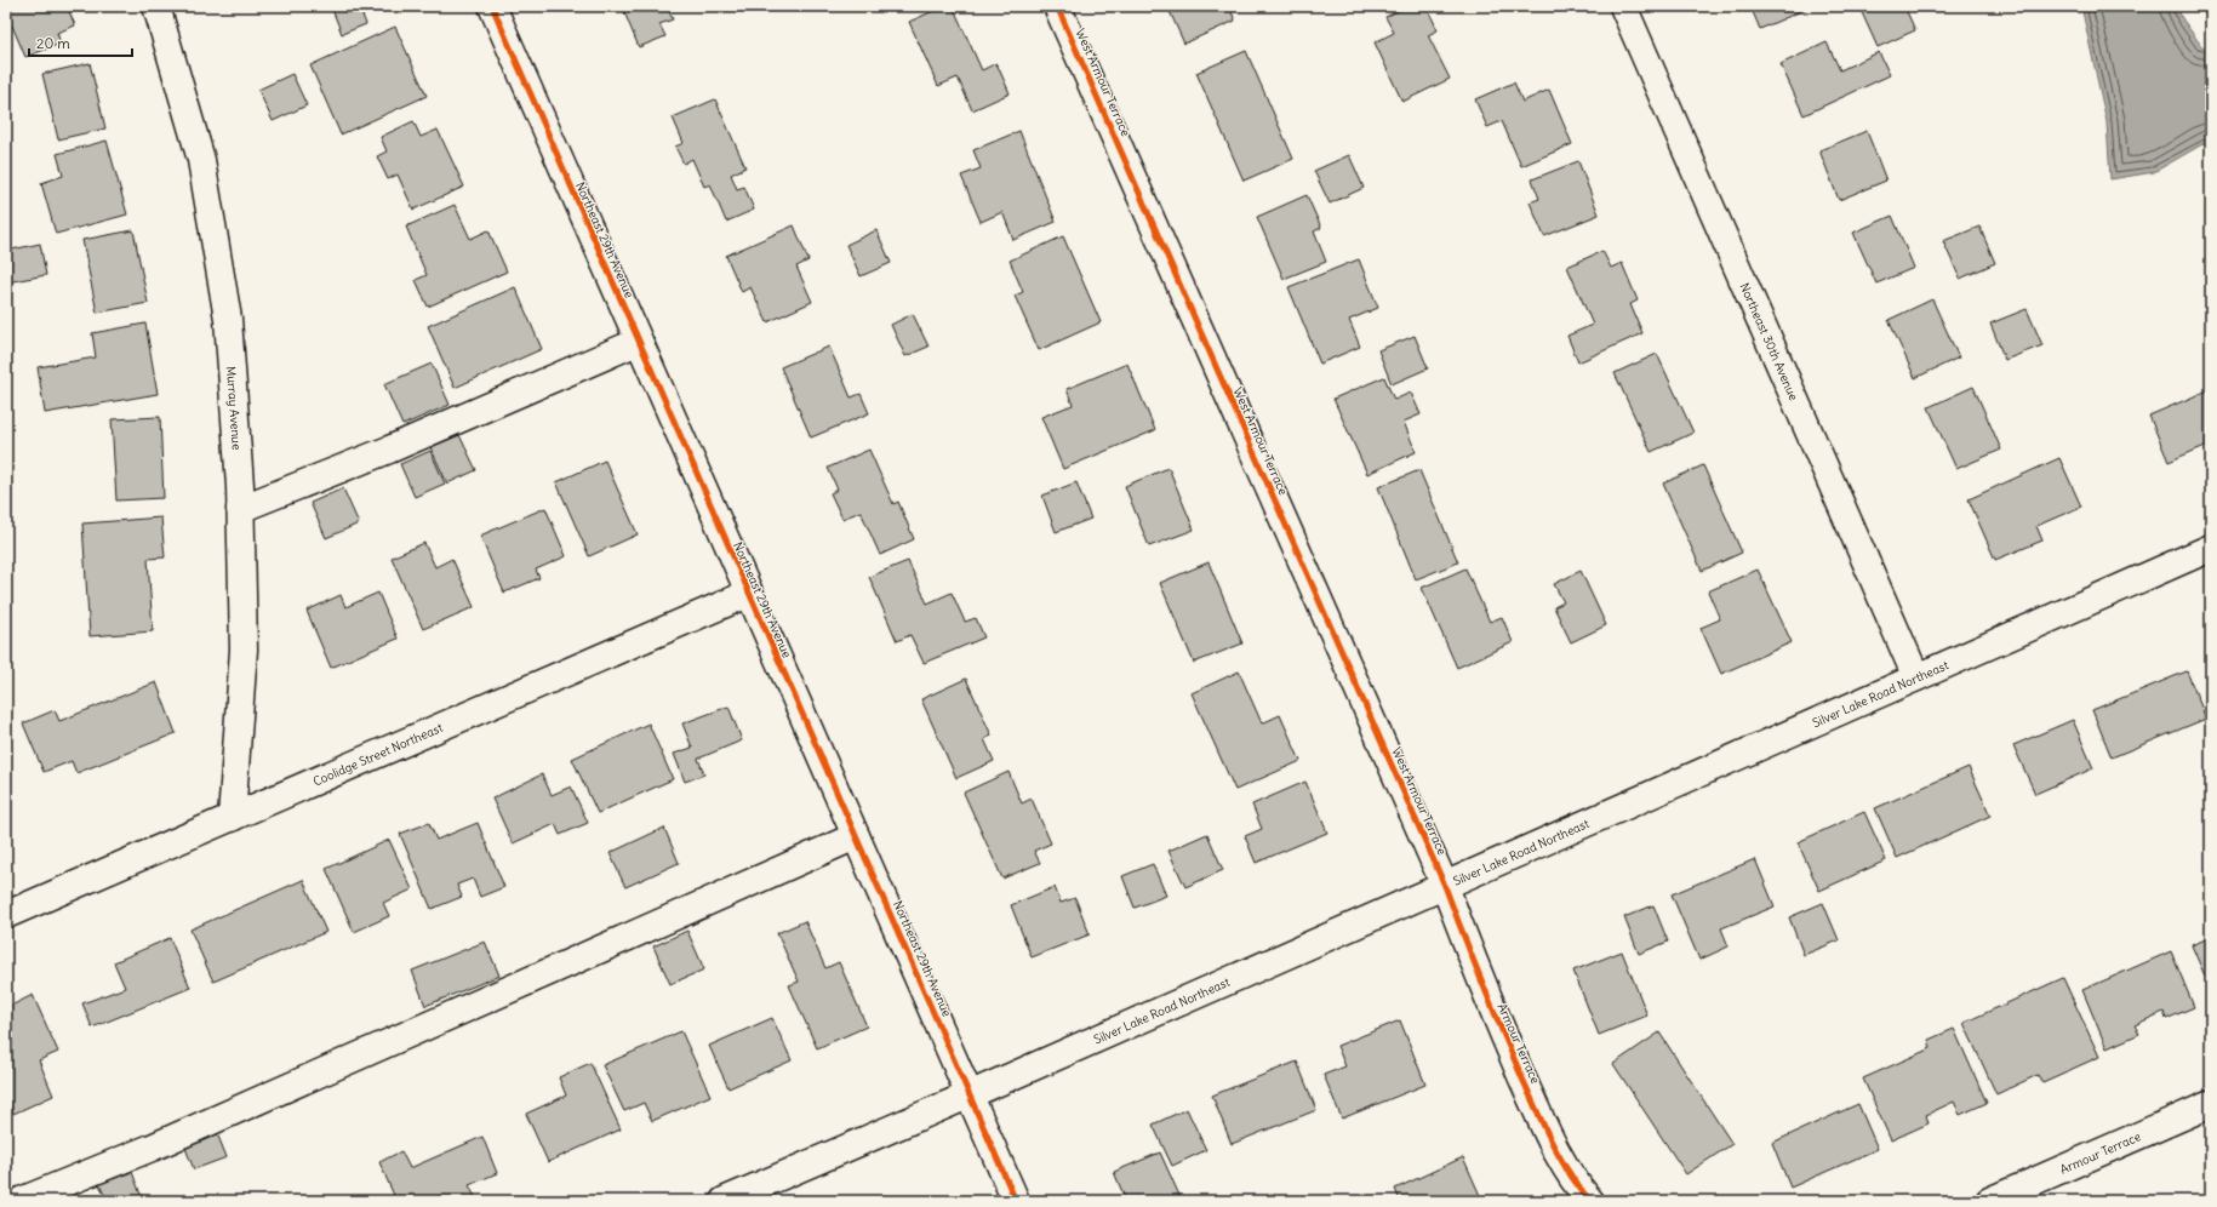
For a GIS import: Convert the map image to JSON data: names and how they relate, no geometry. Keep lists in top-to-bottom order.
{
  "streets": {
    "street": [
      "West Armour Terrace",
      "Northeast 29th Avenue",
      "Northeast 30th Avenue",
      "Murray Avenue",
      "Silver Lake Road Northeast",
      "Coolidge Street Northeast",
      "Armour Terrace"
    ]
  },
  "crossings": [
    ["West Armour Terrace", "Silver Lake Road Northeast"],
    ["West Armour Terrace", "Armour Terrace"],
    ["Northeast 29th Avenue", "Silver Lake Road Northeast"],
    ["Northeast 29th Avenue", "Coolidge Street Northeast"],
    ["Northeast 30th Avenue", "Silver Lake Road Northeast"],
    ["Murray Avenue", "Coolidge Street Northeast"],
    ["Silver Lake Road Northeast", "Armour Terrace"]
  ],
  "scale_bar": "20 m"
}
